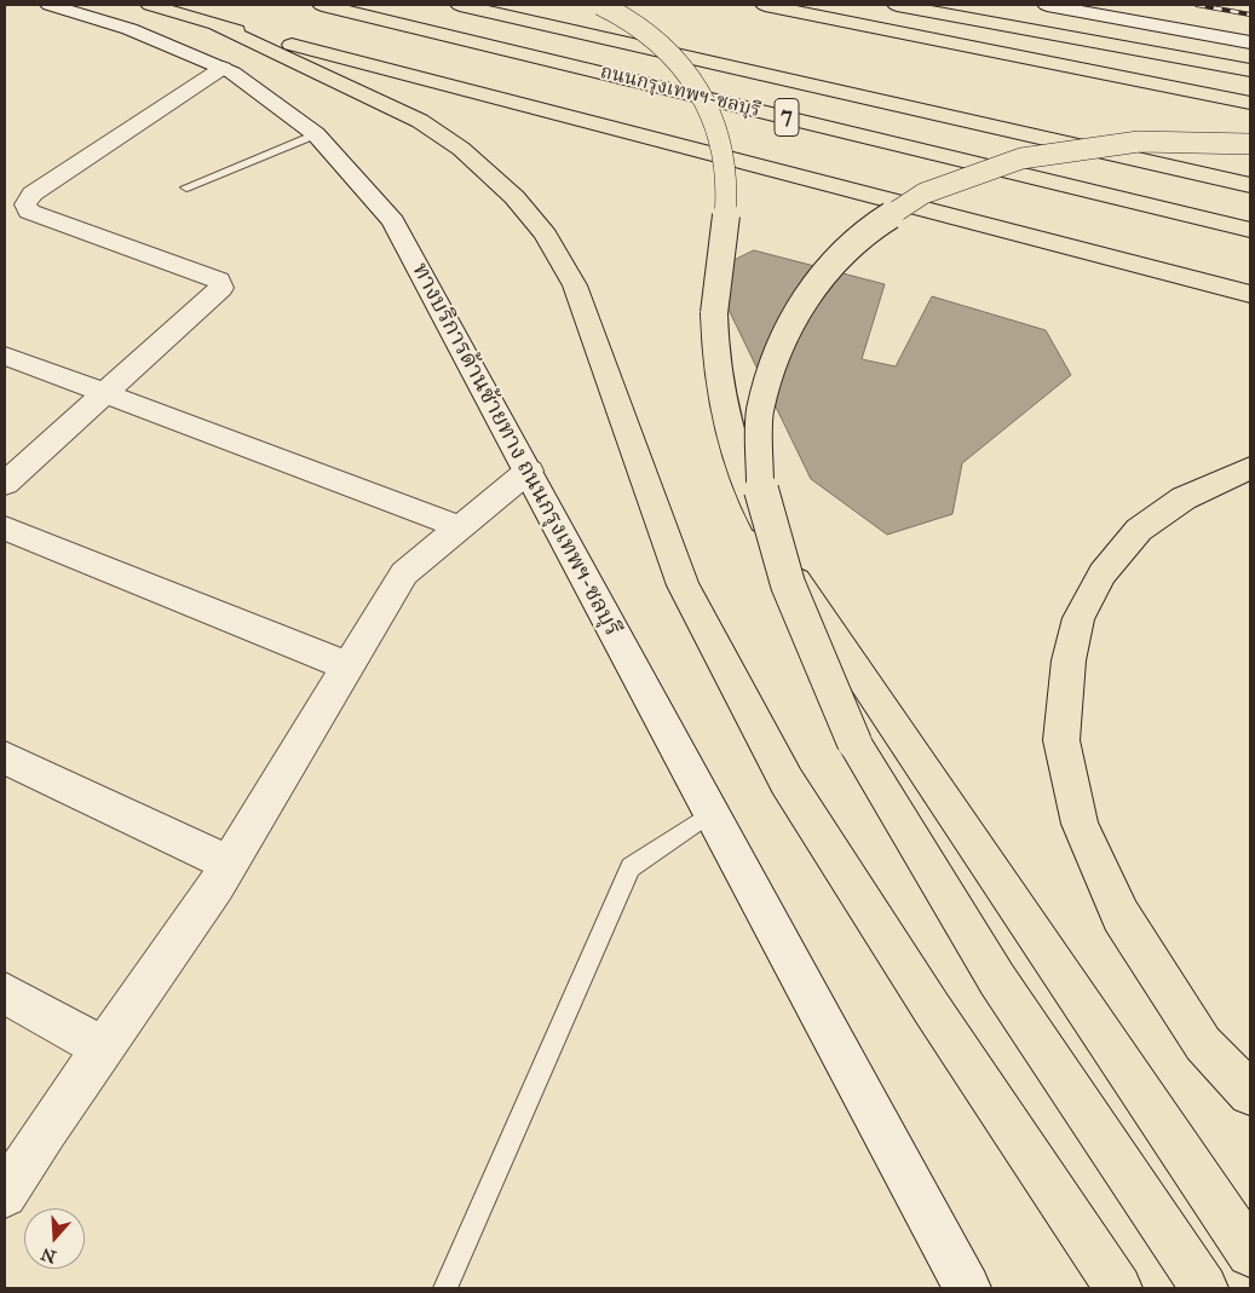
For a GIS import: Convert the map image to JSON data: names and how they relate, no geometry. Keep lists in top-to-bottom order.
{
  "streets": {
    "highway": ["ถนนกรุงเทพฯ-ชลบุรี", "7"],
    "street": ["ทางบริการด้านซ้ายทาง ถนนกรุงเทพฯ-ชลบุรี"]
  },
  "north": "bottom"
}
